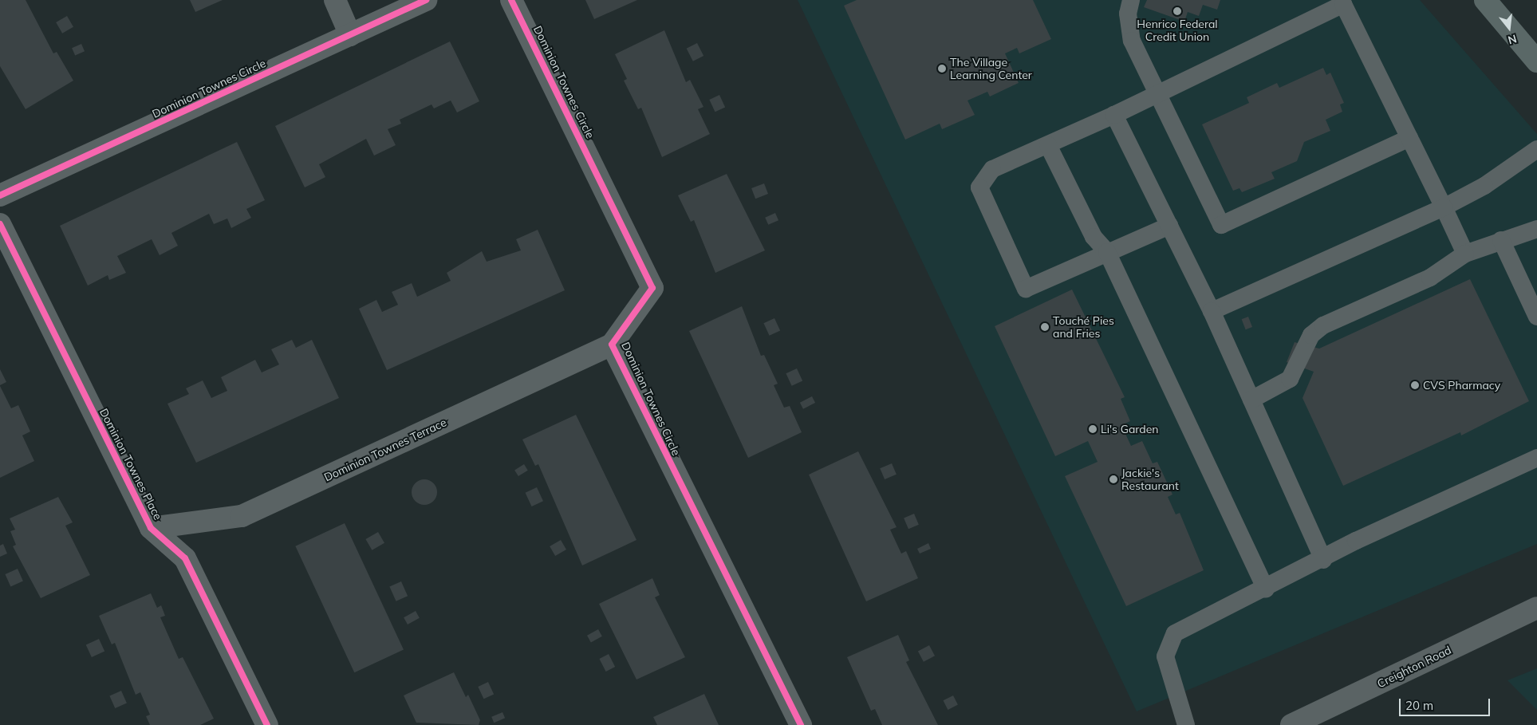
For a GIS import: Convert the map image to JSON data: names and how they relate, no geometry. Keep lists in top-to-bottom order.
{
  "streets": {
    "street": [
      "Dominion Townes Circle",
      "Dominion Townes Terrace",
      "Dominion Townes Place",
      "Creighton Road"
    ]
  },
  "crossings": [
    ["Dominion Townes Circle", "Dominion Townes Terrace"],
    ["Dominion Townes Terrace", "Dominion Townes Place"]
  ],
  "places": [
    "Henrico Federal Credit Union",
    "The Village Learning Center",
    "Touché Pies and Fries",
    "CVS Pharmacy",
    "Li's Garden",
    "Jackie's Restaurant"
  ],
  "scale_bar": "20 m",
  "north": "bottom"
}
